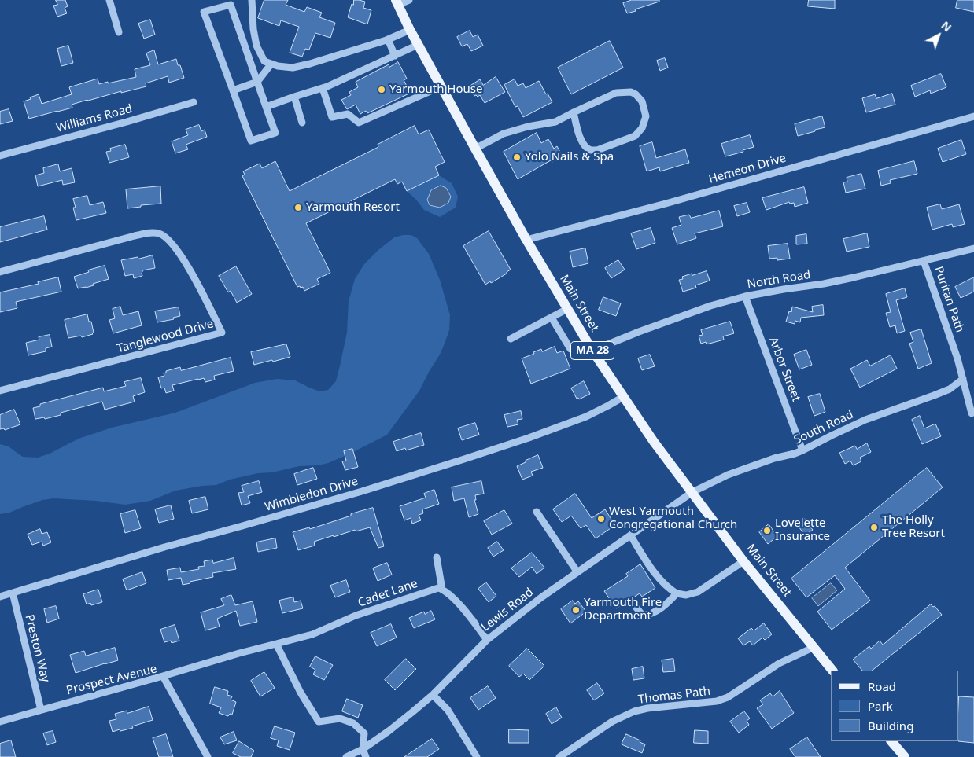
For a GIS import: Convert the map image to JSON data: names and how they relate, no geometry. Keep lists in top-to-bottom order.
{
  "streets": {
    "main road": ["Main Street", "MA 28"],
    "street": [
      "Williams Road",
      "Hemeon Drive",
      "North Road",
      "Puritan Path",
      "Tanglewood Drive",
      "Arbor Street",
      "South Road",
      "Wimbledon Drive",
      "Cadet Lane",
      "Lewis Road",
      "Preston Way",
      "Prospect Avenue",
      "Thomas Path"
    ]
  },
  "crossings": [
    ["Hemeon Drive", "Main Street"],
    ["North Road", "Puritan Path"],
    ["North Road", "Main Street"],
    ["North Road", "Arbor Street"],
    ["Puritan Path", "South Road"],
    ["Main Street", "South Road"],
    ["Main Street", "Wimbledon Drive"],
    ["Main Street", "Lewis Road"],
    ["Main Street", "Thomas Path"],
    ["Arbor Street", "South Road"],
    ["South Road", "Lewis Road"],
    ["Wimbledon Drive", "Preston Way"],
    ["Cadet Lane", "Prospect Avenue"],
    ["Preston Way", "Prospect Avenue"]
  ],
  "places": [
    "Yarmouth House",
    "Yolo Nails & Spa",
    "Yarmouth Resort",
    "West Yarmouth Congregational Church",
    "The Holly Tree Resort",
    "Lovelette Insurance",
    "Yarmouth Fire Department"
  ],
  "legend": ["Road", "Park", "Building"],
  "north": "top right"
}
